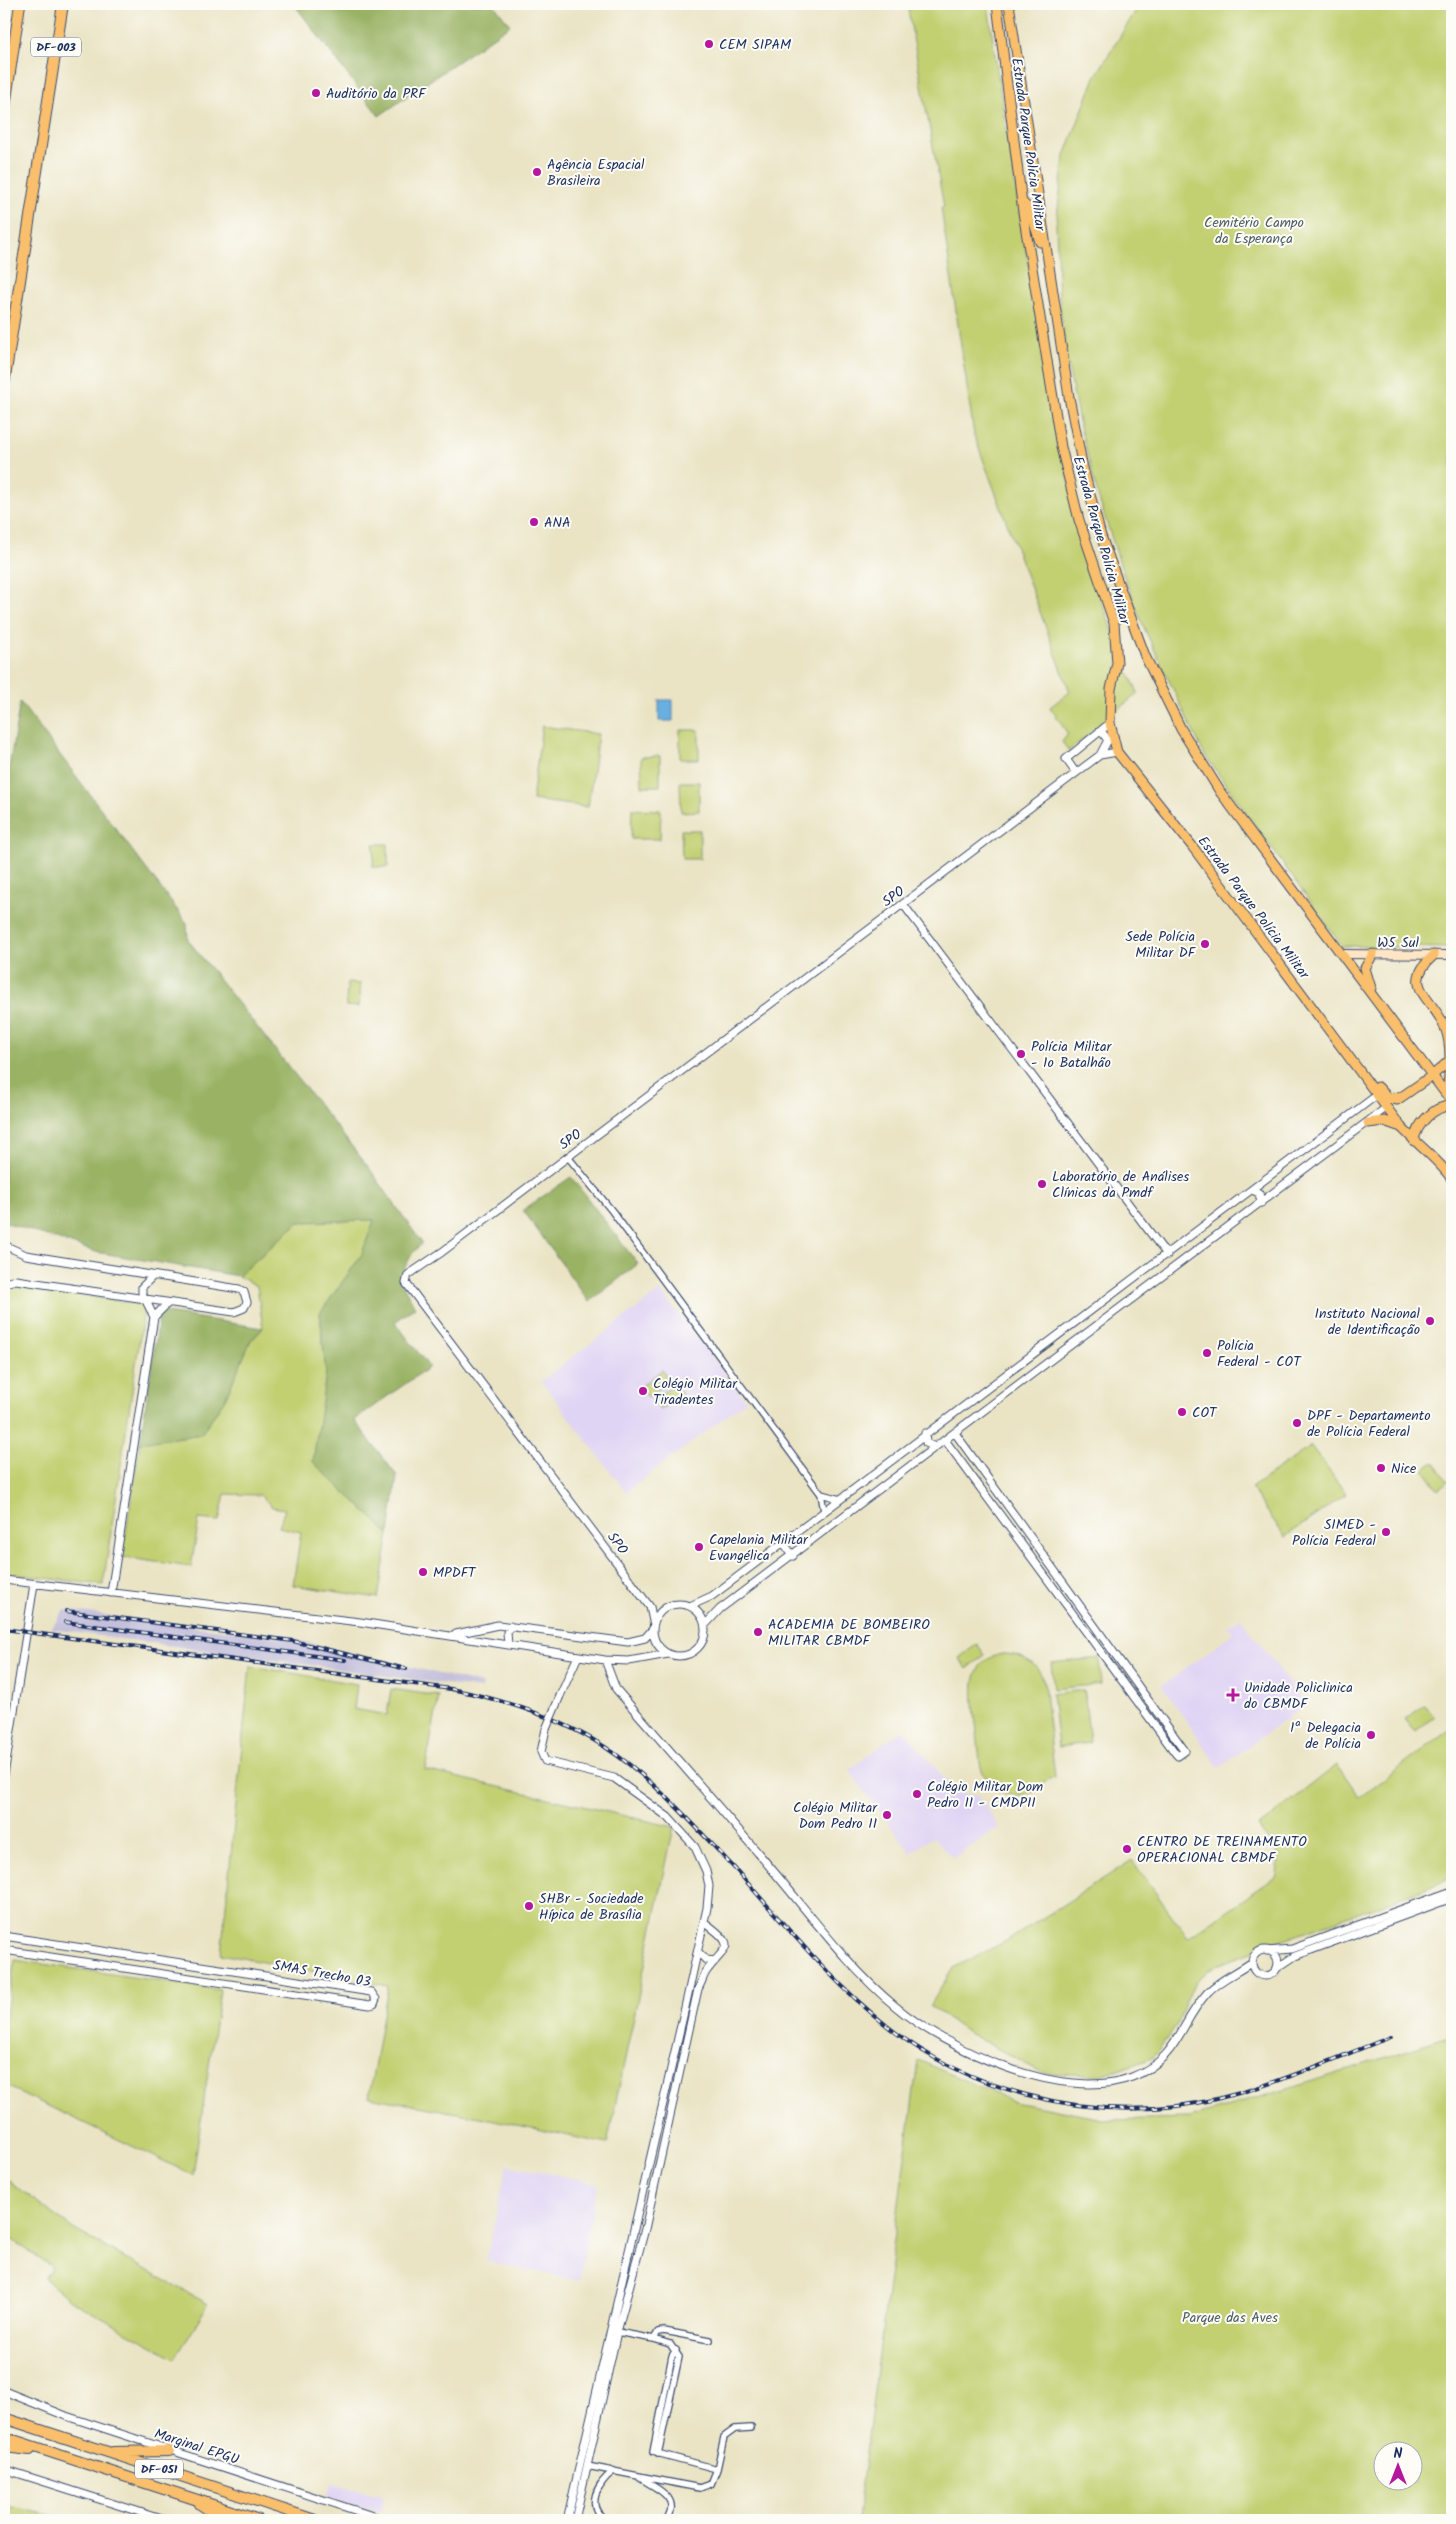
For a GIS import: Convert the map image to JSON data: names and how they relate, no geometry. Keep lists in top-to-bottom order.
{
  "streets": {
    "highway": ["DF-003", "DF-051"],
    "main road": ["Estrada Parque Polícia Militar", "W5 Sul"],
    "street": ["SPO", "SMAS Trecho 03", "Marginal EPGU"]
  },
  "crossings": [
    ["Estrada Parque Polícia Militar", "SPO"],
    ["Estrada Parque Polícia Militar", "W5 Sul"]
  ],
  "parks": ["Cemitério Campo da Esperança", "Parque das Aves"],
  "places": {
    "other": [
      "CEM SIPAM",
      "Auditório da PRF",
      "Agência Espacial Brasileira",
      "ANA",
      "Sede Polícia Militar DF",
      "Polícia Militar - 1o Batalhão",
      "Laboratório de Análises Clínicas da Pmdf",
      "Instituto Nacional de Identificação",
      "Polícia Federal - COT",
      "Colégio Militar Tiradentes",
      "COT",
      "DPF - Departamento de Polícia Federal",
      "Nice",
      "SIMED - Polícia Federal",
      "Capelania Militar Evangélica",
      "MPDFT",
      "ACADEMIA DE BOMBEIRO MILITAR CBMDF",
      "1ª Delegacia de Polícia",
      "Colégio Militar Dom Pedro II - CMDPII",
      "Colégio Militar Dom Pedro II",
      "CENTRO DE TREINAMENTO OPERACIONAL CBMDF",
      "SHBr - Sociedade Hípica de Brasília"
    ],
    "health": ["Unidade Policlinica do CBMDF"]
  },
  "north": "top"
}
